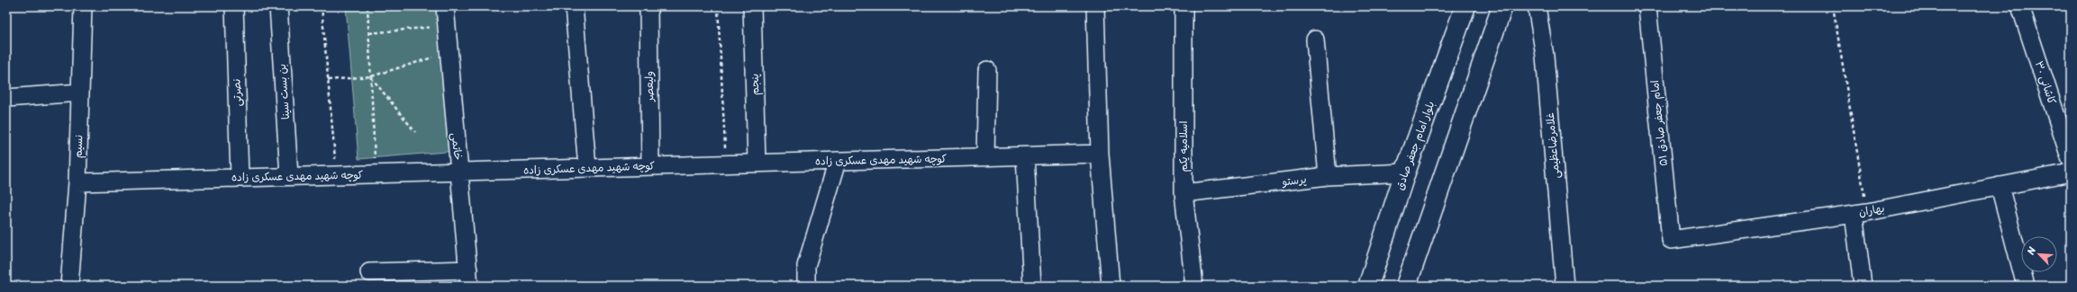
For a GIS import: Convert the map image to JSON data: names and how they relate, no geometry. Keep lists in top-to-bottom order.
{
  "streets": {
    "main road": ["بلوار امام جعفر صادق"],
    "street": [
      "کاشانی ۳۰",
      "پنجم",
      "ولیعصر",
      "بن بست سینا",
      "نصرتی",
      "امام جعفر صادق ۵۱",
      "غلامرضاعظیمی",
      "نسیم",
      "خاتمی",
      "اسلامیه یکم",
      "کوچه شهید مهدی عسکری زاده",
      "پرستو",
      "بهاران"
    ]
  },
  "crossings": [
    ["پنجم", "کوچه شهید مهدی عسکری زاده"],
    ["ولیعصر", "کوچه شهید مهدی عسکری زاده"],
    ["بن بست سینا", "کوچه شهید مهدی عسکری زاده"],
    ["نصرتی", "کوچه شهید مهدی عسکری زاده"],
    ["امام جعفر صادق ۵۱", "بهاران"],
    ["بلوار امام جعفر صادق", "پرستو"],
    ["نسیم", "کوچه شهید مهدی عسکری زاده"],
    ["خاتمی", "کوچه شهید مهدی عسکری زاده"],
    ["اسلامیه یکم", "پرستو"]
  ],
  "north": "top left"
}
